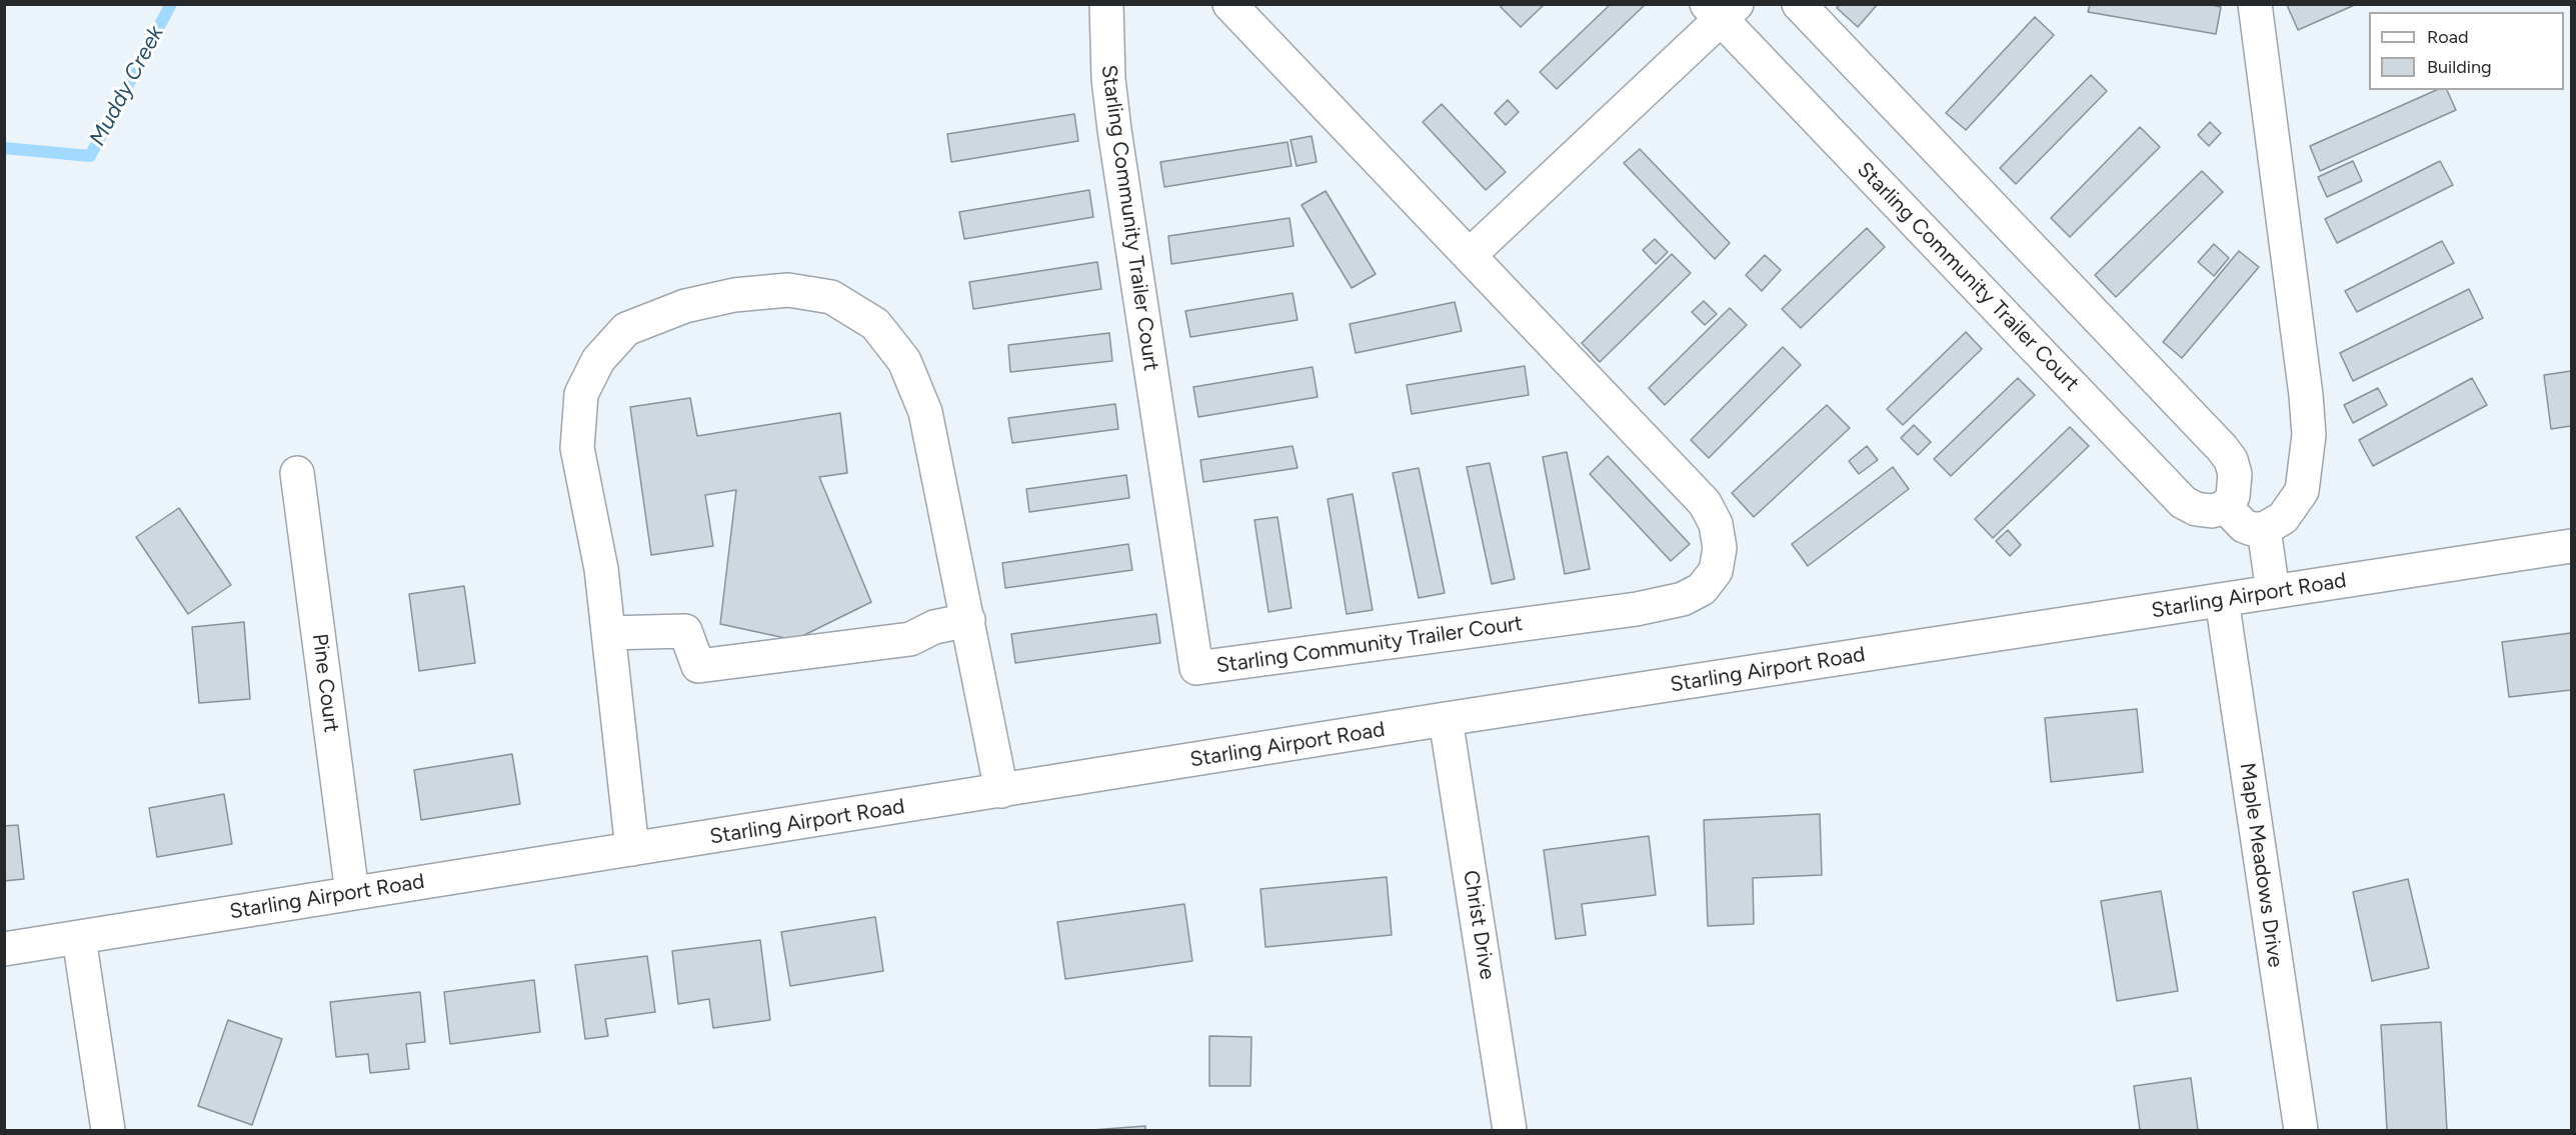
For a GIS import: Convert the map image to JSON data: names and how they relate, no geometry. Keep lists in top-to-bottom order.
{
  "streets": {
    "street": [
      "Starling Community Trailer Court",
      "Starling Airport Road",
      "Pine Court",
      "Maple Meadows Drive",
      "Christ Drive"
    ]
  },
  "crossings": [
    ["Starling Airport Road", "Pine Court"],
    ["Starling Airport Road", "Maple Meadows Drive"],
    ["Starling Airport Road", "Christ Drive"]
  ],
  "water": ["Muddy Creek"],
  "legend": ["Road", "Building"]
}
